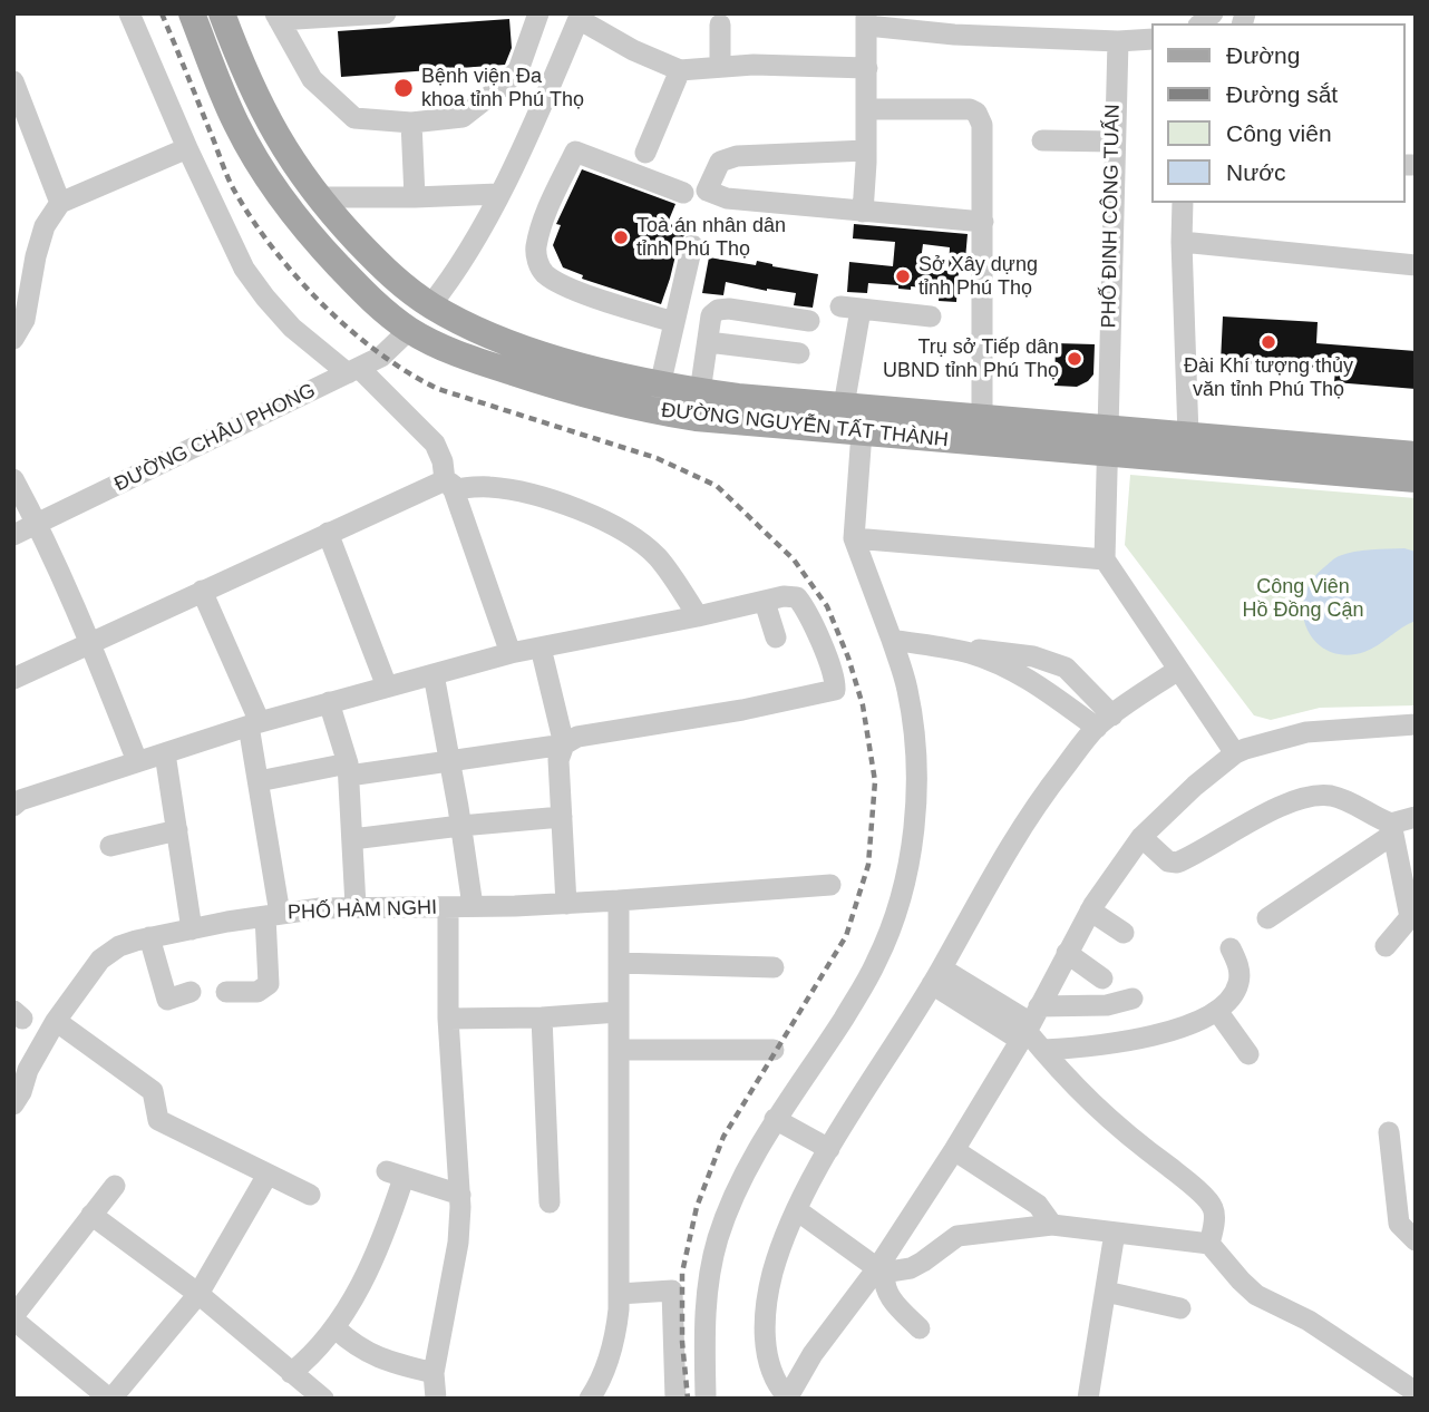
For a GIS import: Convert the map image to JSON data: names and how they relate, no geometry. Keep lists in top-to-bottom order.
{
  "streets": {
    "main road": ["ĐƯỜNG NGUYỄN TẤT THÀNH"],
    "street": ["PHỐ ĐINH CÔNG TUẤN", "ĐƯỜNG CHÂU PHONG", "PHỐ HÀM NGHI"]
  },
  "crossings": [
    ["PHỐ ĐINH CÔNG TUẤN", "ĐƯỜNG NGUYỄN TẤT THÀNH"],
    ["ĐƯỜNG NGUYỄN TẤT THÀNH", "ĐƯỜNG CHÂU PHONG"]
  ],
  "parks": ["Công Viên Hồ Đồng Cận"],
  "places": [
    "Bệnh viện Đa khoa tỉnh Phú Thọ",
    "Toà án nhân dân tỉnh Phú Thọ",
    "Sở Xây dựng tỉnh Phú Thọ",
    "Đài Khí tượng thủy văn tỉnh Phú Thọ",
    "Trụ sở Tiếp dân UBND tỉnh Phú Thọ"
  ],
  "legend": [
    "Đường",
    "Đường sắt",
    "Công viên",
    "Nước"
  ]
}
